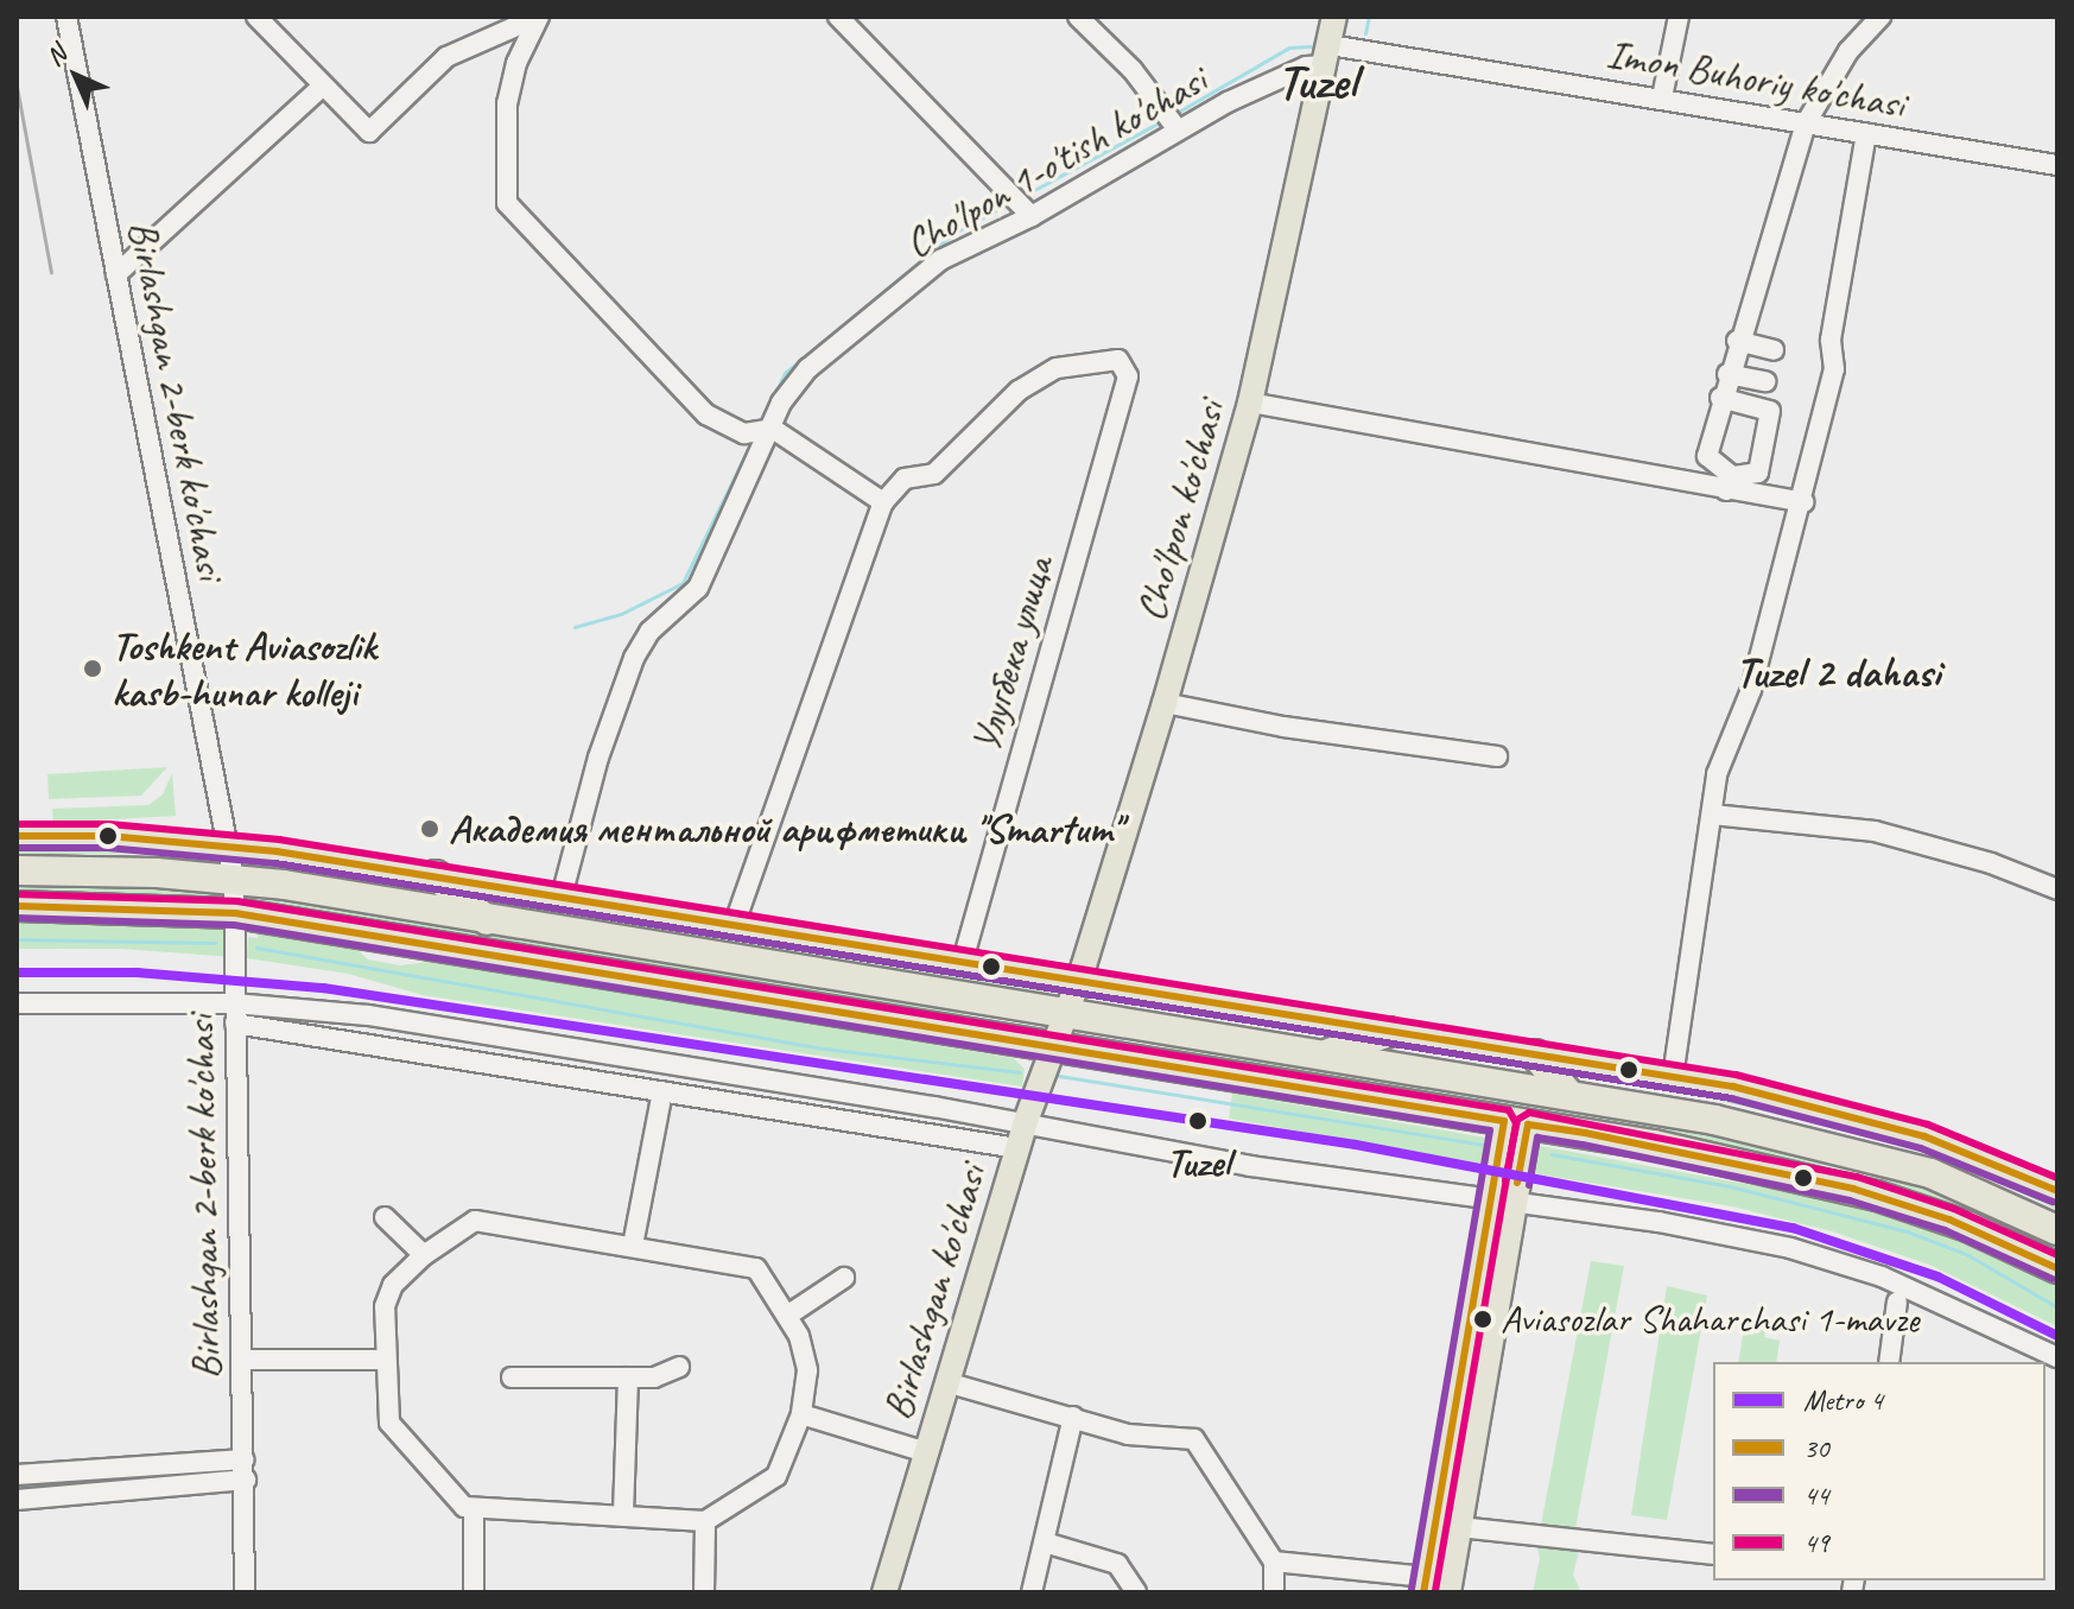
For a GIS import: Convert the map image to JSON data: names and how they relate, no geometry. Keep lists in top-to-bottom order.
{
  "streets": {
    "main road": ["Cho'lpon ko'chasi", "Birlashgan ko'chasi"],
    "street": [
      "Imon Buhoriy ko'chasi",
      "Cho'lpon 1-o'tish ko'chasi",
      "Birlashgan 2-berk ko'chasi",
      "Улугбека улица"
    ]
  },
  "crossings": [
    ["Imon Buhoriy ko'chasi", "Cho'lpon 1-o'tish ko'chasi"],
    ["Imon Buhoriy ko'chasi", "Cho'lpon ko'chasi"],
    ["Cho'lpon 1-o'tish ko'chasi", "Cho'lpon ko'chasi"],
    ["Cho'lpon ko'chasi", "Birlashgan ko'chasi"]
  ],
  "districts": ["Tuzel", "Tuzel 2 dahasi"],
  "places": [
    "Toshkent Aviasozlik kasb-hunar kolleji",
    "Академия ментальной арифметики \"Smartum\"",
    "Tuzel",
    "Aviasozlar Shaharchasi 1-mavze"
  ],
  "lines": [
    "transit line 49",
    "transit line 30",
    "transit line 44",
    "metro line 4"
  ],
  "legend": [
    "Metro 4",
    "30",
    "44",
    "49"
  ],
  "north": "top left"
}
